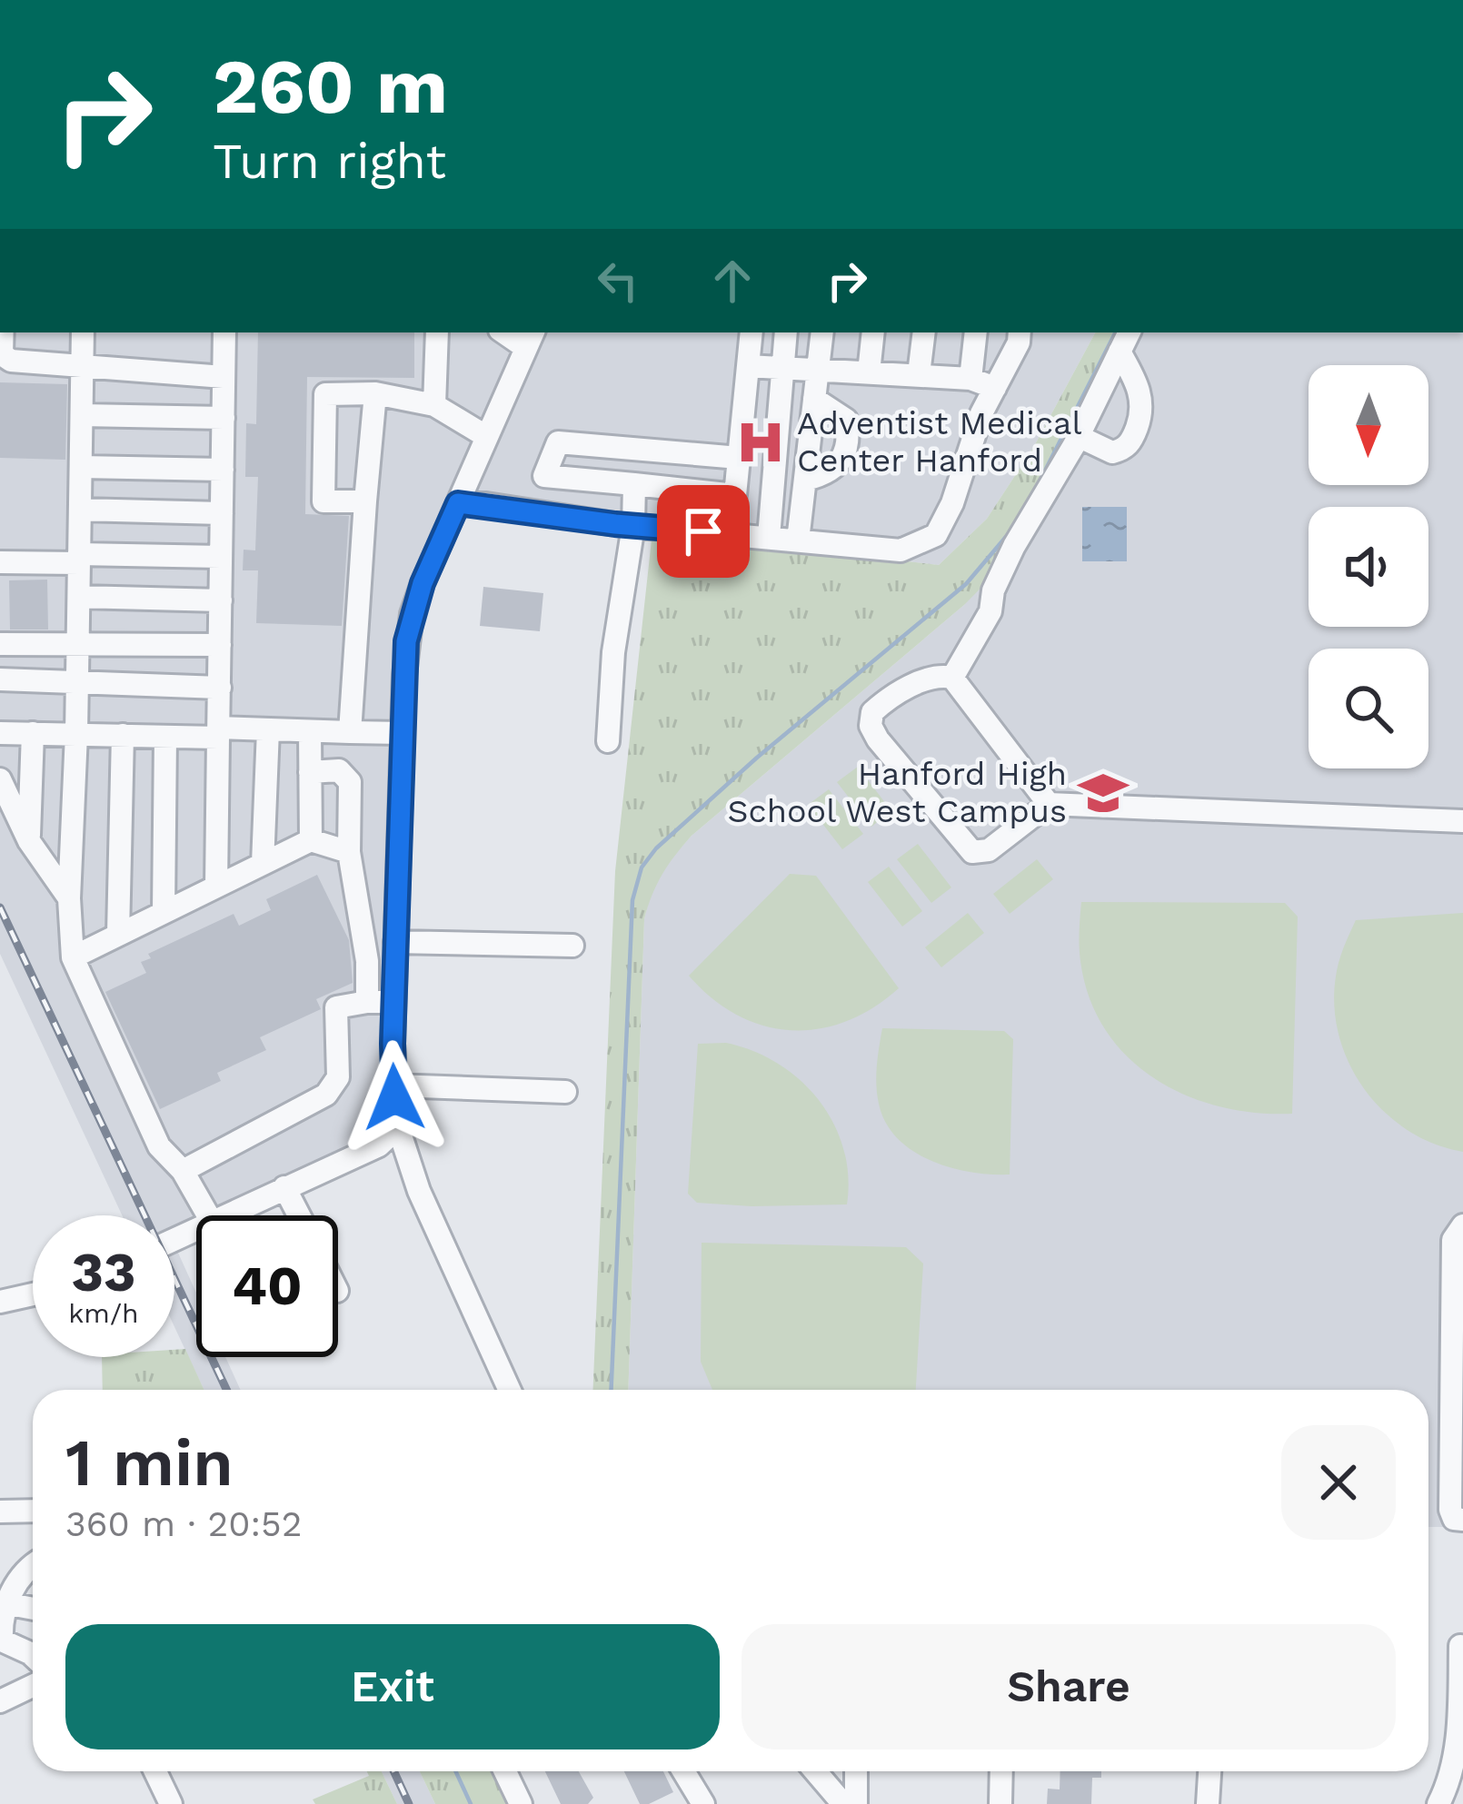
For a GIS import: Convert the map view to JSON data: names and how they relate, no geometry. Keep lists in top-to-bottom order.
{
  "places": {
    "hospital": ["Adventist Medical Center Hanford"],
    "school or university": ["Hanford High School West Campus"]
  },
  "north": "bottom",
  "page": {
    "turn": ["260 m", "Turn right"],
    "speed": "33 km/h",
    "limit": "40",
    "heading": ["1 min", "360 m · 20:52"],
    "buttons": ["Exit", "Share"]
  }
}
